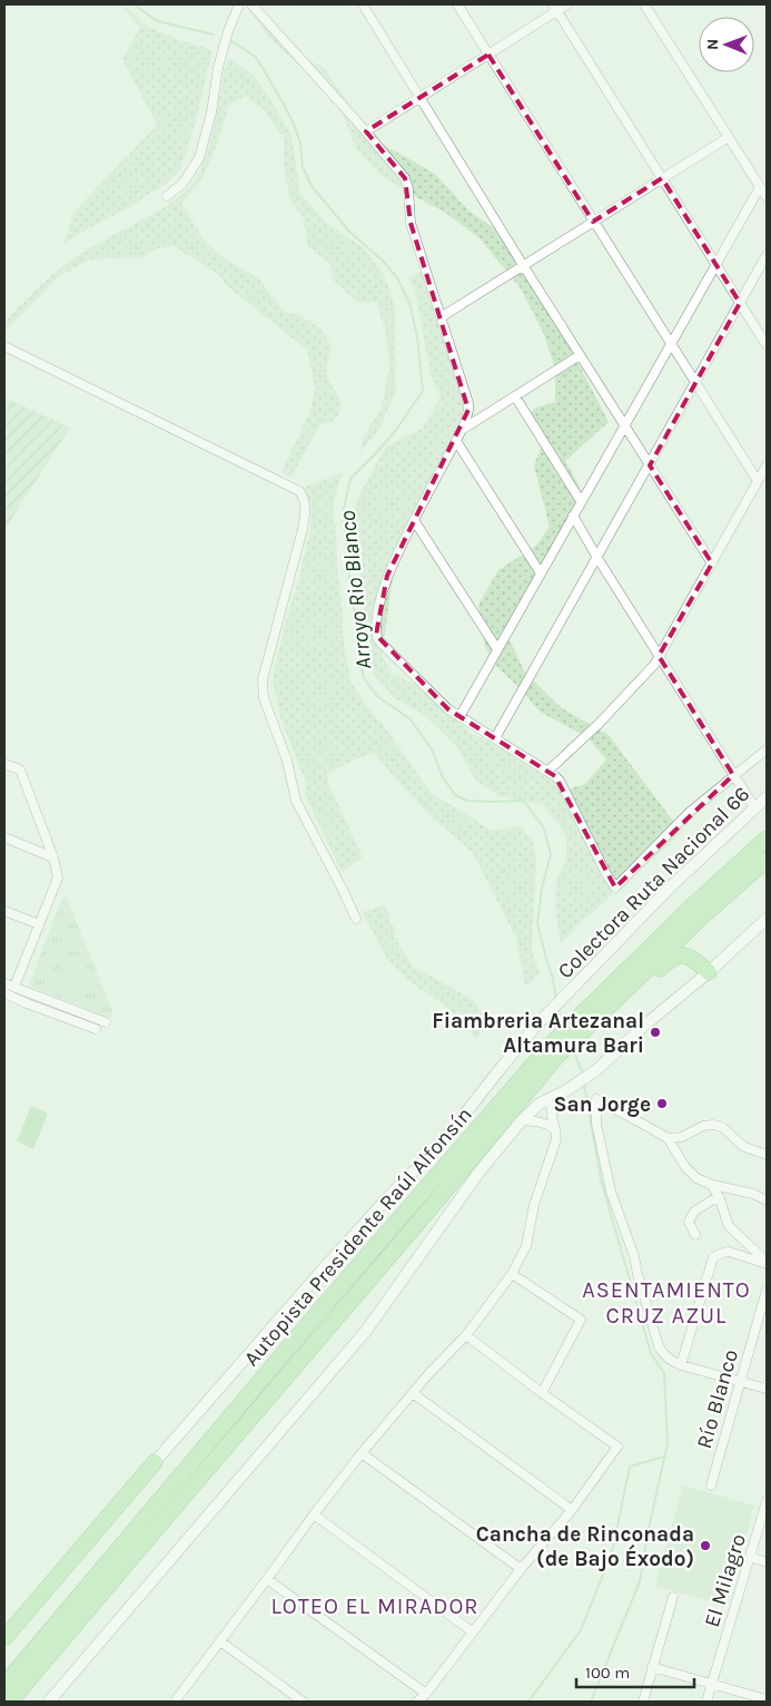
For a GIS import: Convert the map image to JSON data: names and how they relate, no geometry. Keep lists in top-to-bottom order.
{
  "streets": {
    "highway": ["Autopista Presidente Raúl Alfonsín"],
    "street": ["Colectora Ruta Nacional 66", "Río Blanco", "El Milagro"]
  },
  "districts": ["ASENTAMIENTO CRUZ AZUL", "LOTEO EL MIRADOR"],
  "water": ["Arroyo Rio Blanco"],
  "places": ["Fiambreria Artezanal Altamura Bari", "San Jorge", "Cancha de Rinconada (de Bajo Éxodo)"],
  "scale_bar": "100 m",
  "north": "left"
}
